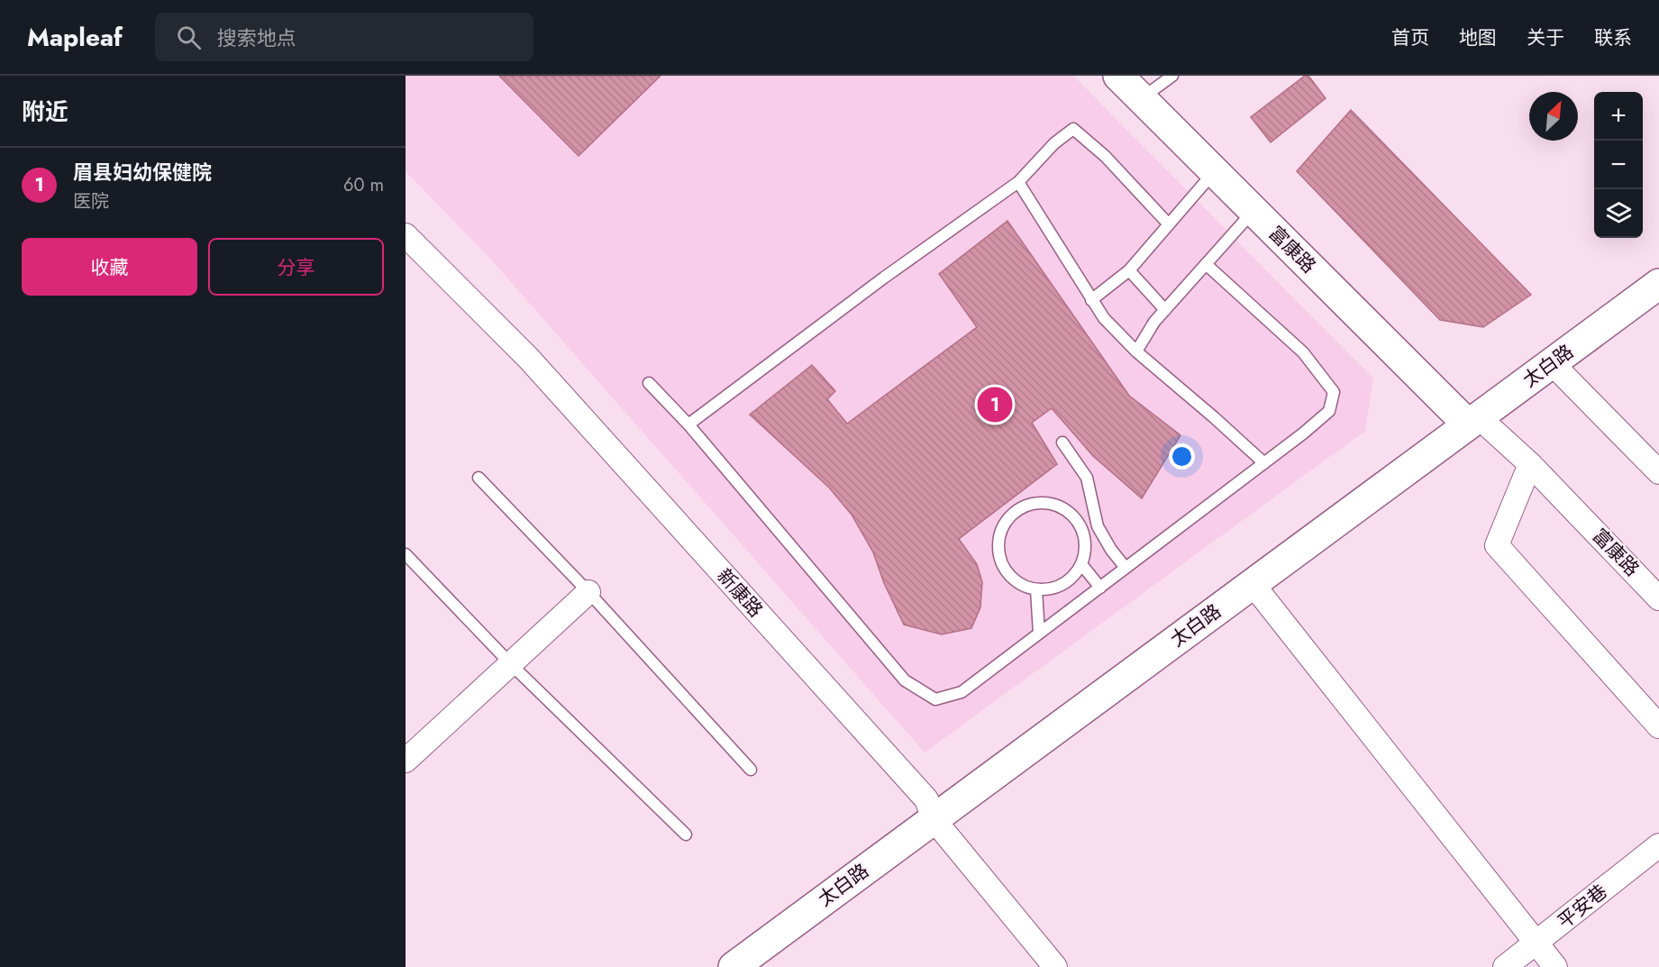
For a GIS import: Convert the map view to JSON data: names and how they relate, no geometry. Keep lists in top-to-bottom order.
{
  "streets": {
    "main road": ["富康路", "太白路"],
    "street": ["新康路", "平安巷"]
  },
  "crossings": [
    ["富康路", "太白路"],
    ["太白路", "新康路"]
  ],
  "north": "top right",
  "page": {
    "header": "Mapleaf",
    "search": "搜索地点",
    "nav": [
      "首页",
      "地图",
      "关于",
      "联系"
    ],
    "heading": "附近",
    "map_buttons": ["+", "−"],
    "list": [
      {
        "mark": "1",
        "name": "眉县妇幼保健院",
        "note": "医院",
        "value": "60 m"
      }
    ],
    "buttons": ["收藏", "分享"],
    "pins": "1"
  }
}
